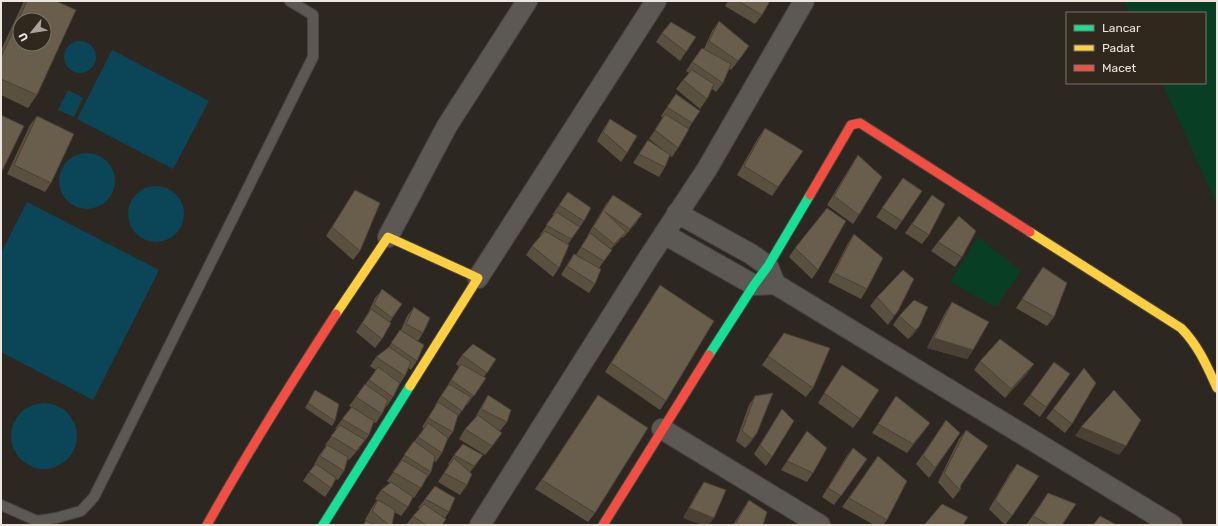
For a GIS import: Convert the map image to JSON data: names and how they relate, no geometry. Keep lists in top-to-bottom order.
{
  "legend": ["Lancar", "Padat", "Macet"],
  "north": "bottom left"
}
